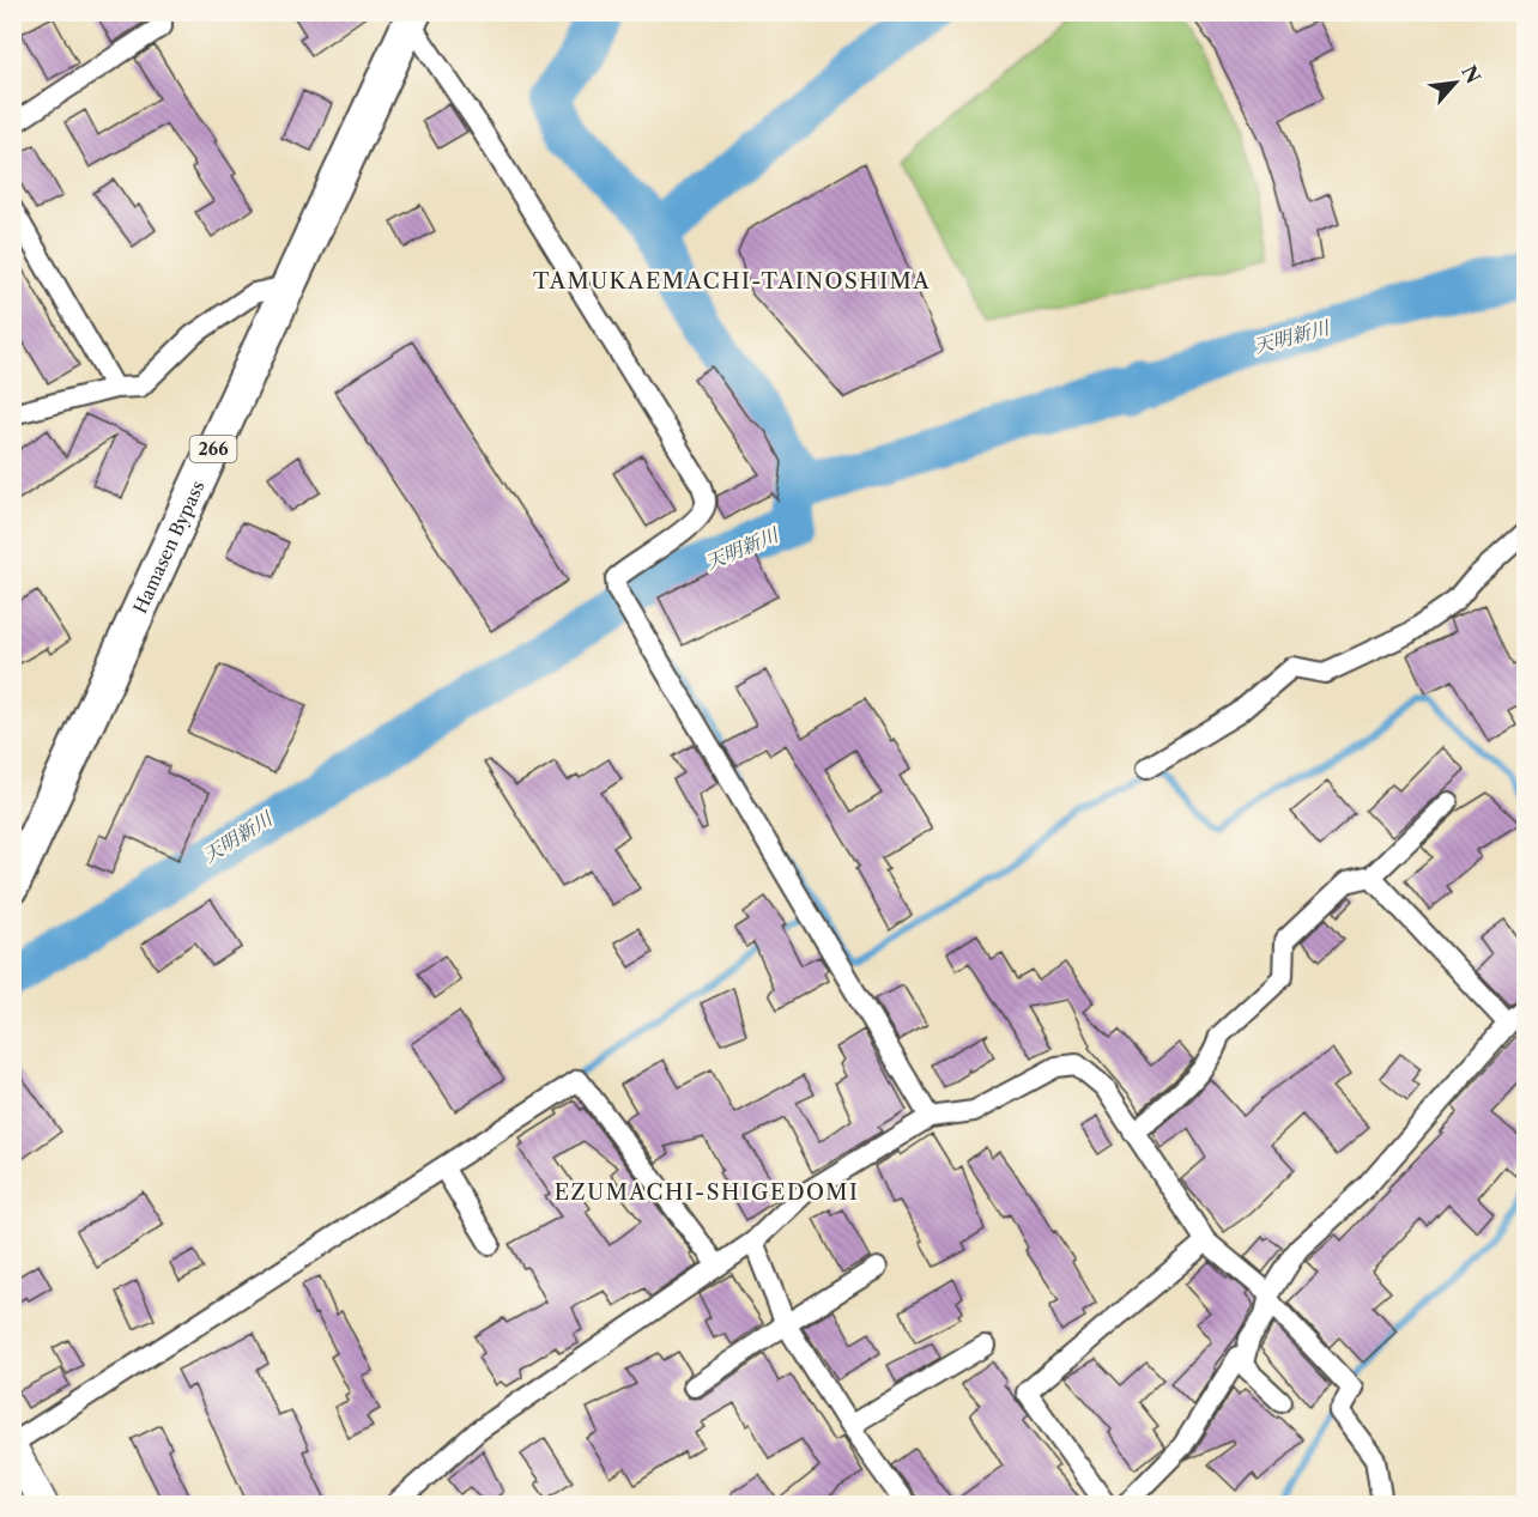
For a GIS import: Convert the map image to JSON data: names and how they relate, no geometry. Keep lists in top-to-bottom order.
{
  "streets": {
    "highway": ["266", "Hamasen Bypass"]
  },
  "districts": ["TAMUKAEMACHI-TAINOSHIMA", "EZUMACHI-SHIGEDOMI"],
  "water": ["天明新川"],
  "north": "top right"
}
